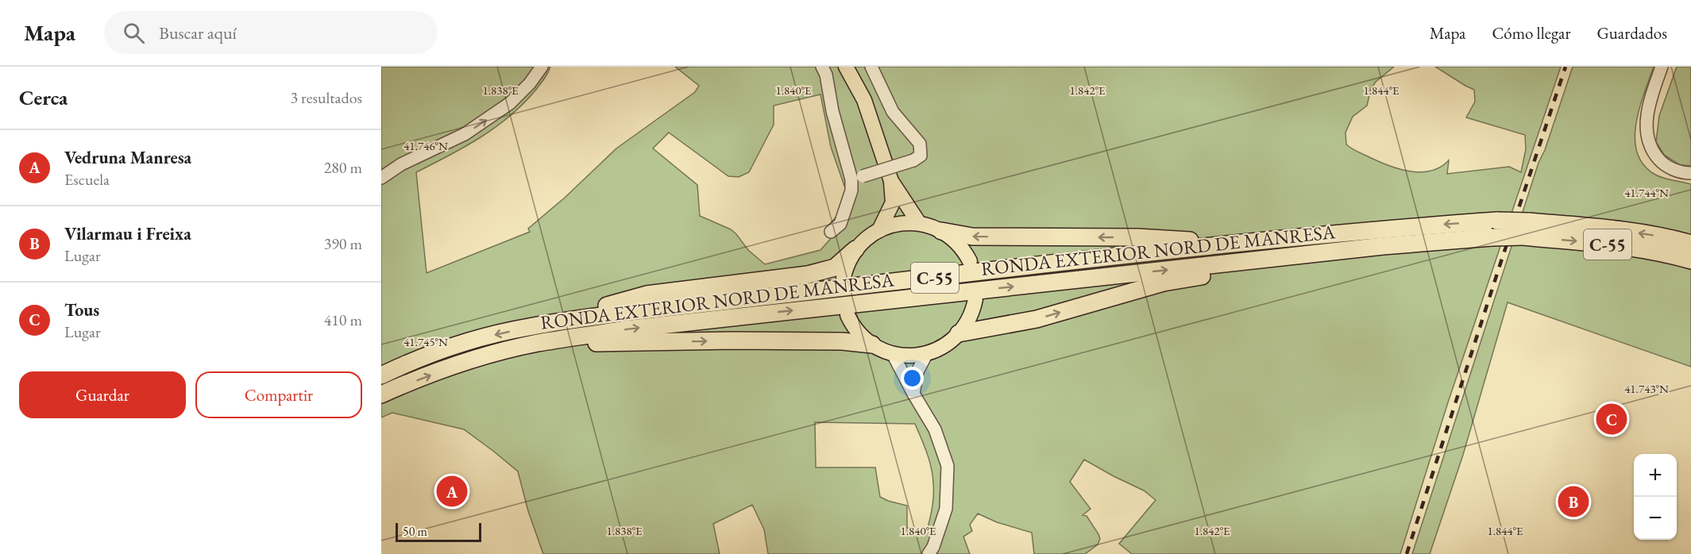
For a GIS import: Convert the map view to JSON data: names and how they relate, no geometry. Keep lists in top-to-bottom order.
{
  "streets": {
    "highway": ["C-55", "RONDA EXTERIOR NORD DE MANRESA"]
  },
  "scale_bar": "50 m",
  "page": {
    "header": "Mapa",
    "search": "Buscar aquí",
    "nav": ["Mapa", "Cómo llegar", "Guardados"],
    "heading": ["Cerca", "3 resultados"],
    "list": [
      {
        "mark": "A",
        "name": "Vedruna Manresa",
        "note": "Escuela",
        "value": "280 m"
      },
      {
        "mark": "B",
        "name": "Vilarmau i Freixa",
        "note": "Lugar",
        "value": "390 m"
      },
      {
        "mark": "C",
        "name": "Tous",
        "note": "Lugar",
        "value": "410 m"
      }
    ],
    "buttons": ["Guardar", "Compartir"],
    "pins": ["C", "A", "B"],
    "map_buttons": ["+", "−"],
    "scale": "50 m"
  },
  "coordinates": [
    "1.838°E",
    "1.840°E",
    "1.842°E",
    "1.844°E",
    "41.746°N",
    "41.744°N",
    "41.745°N",
    "41.743°N"
  ]
}
